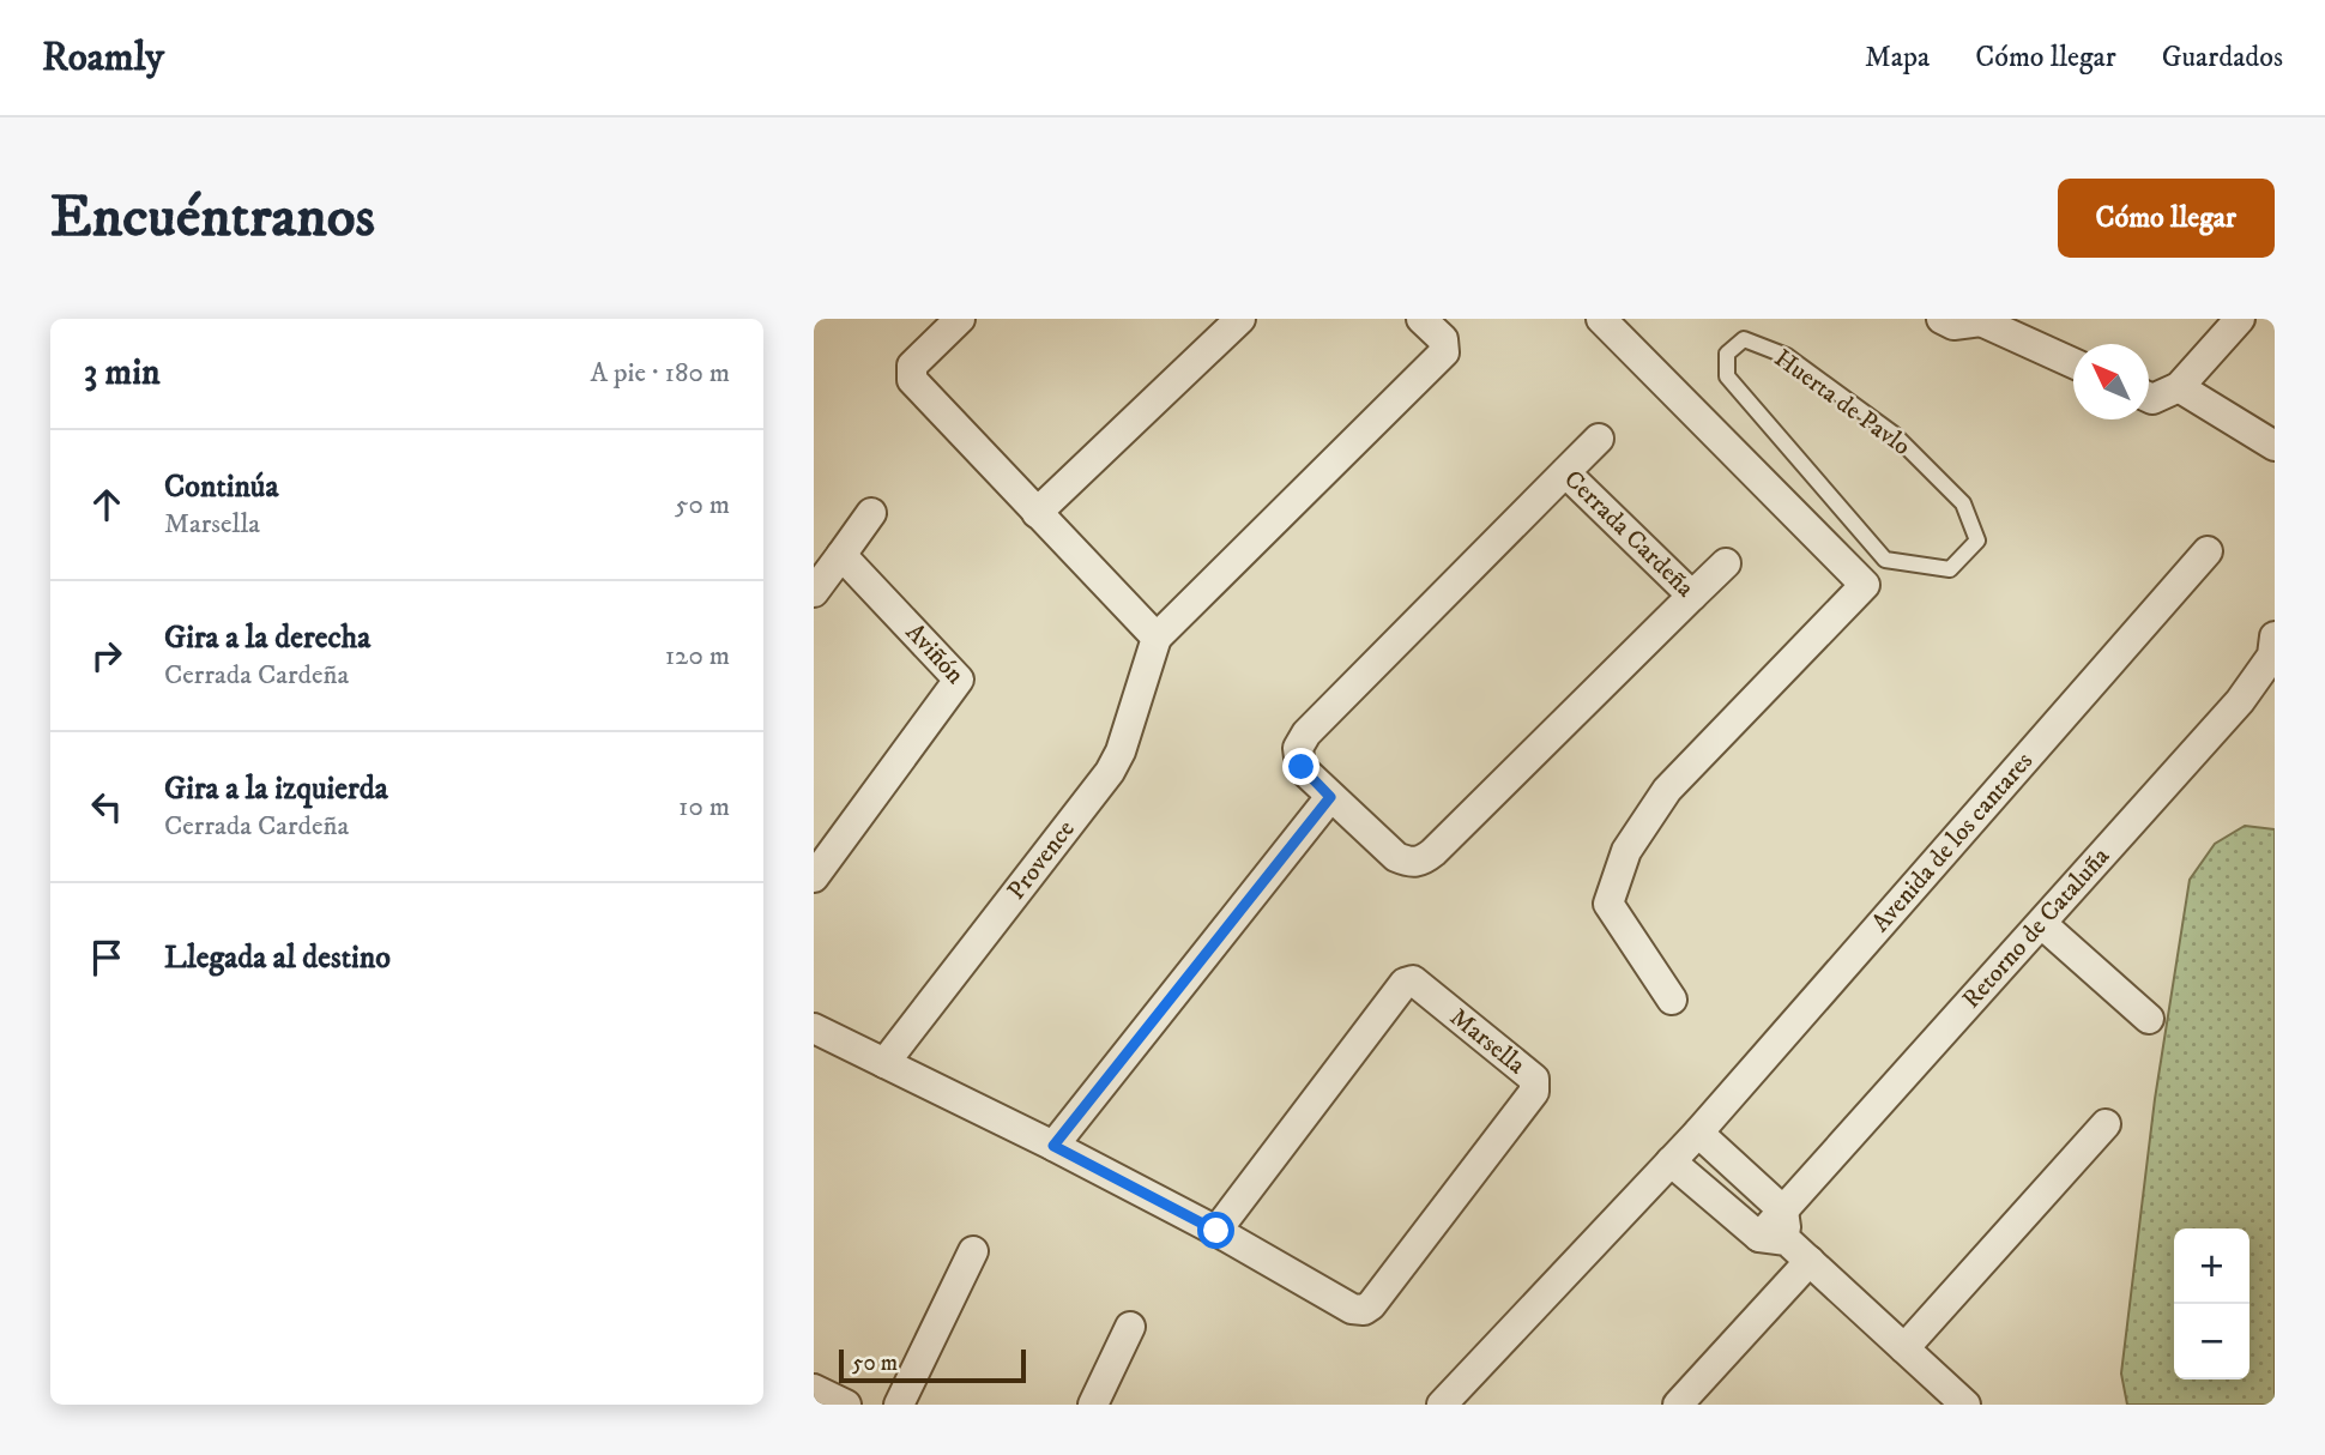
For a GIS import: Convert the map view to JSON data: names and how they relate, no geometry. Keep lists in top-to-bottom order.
{
  "streets": {
    "street": [
      "Cerrada Cardeña",
      "Aviñón",
      "Avenida de los cantares",
      "Provence",
      "Retorno de Cataluña",
      "Marsella"
    ],
    "lane": ["Huerta de Pavlo"]
  },
  "crossings": [
    ["Provence", "Marsella"]
  ],
  "scale_bar": "50 m",
  "north": "top left",
  "page": {
    "header": "Roamly",
    "nav": ["Mapa", "Cómo llegar", "Guardados"],
    "buttons": "Cómo llegar",
    "title": "Encuéntranos",
    "heading": ["3 min", "A pie · 180 m"],
    "list": [
      ["Continúa", "Marsella", "50 m"],
      ["Gira a la derecha", "Cerrada Cardeña", "120 m"],
      ["Gira a la izquierda", "Cerrada Cardeña", "10 m"],
      "Llegada al destino"
    ],
    "map_buttons": ["+", "−"],
    "scale": "50 m"
  }
}
